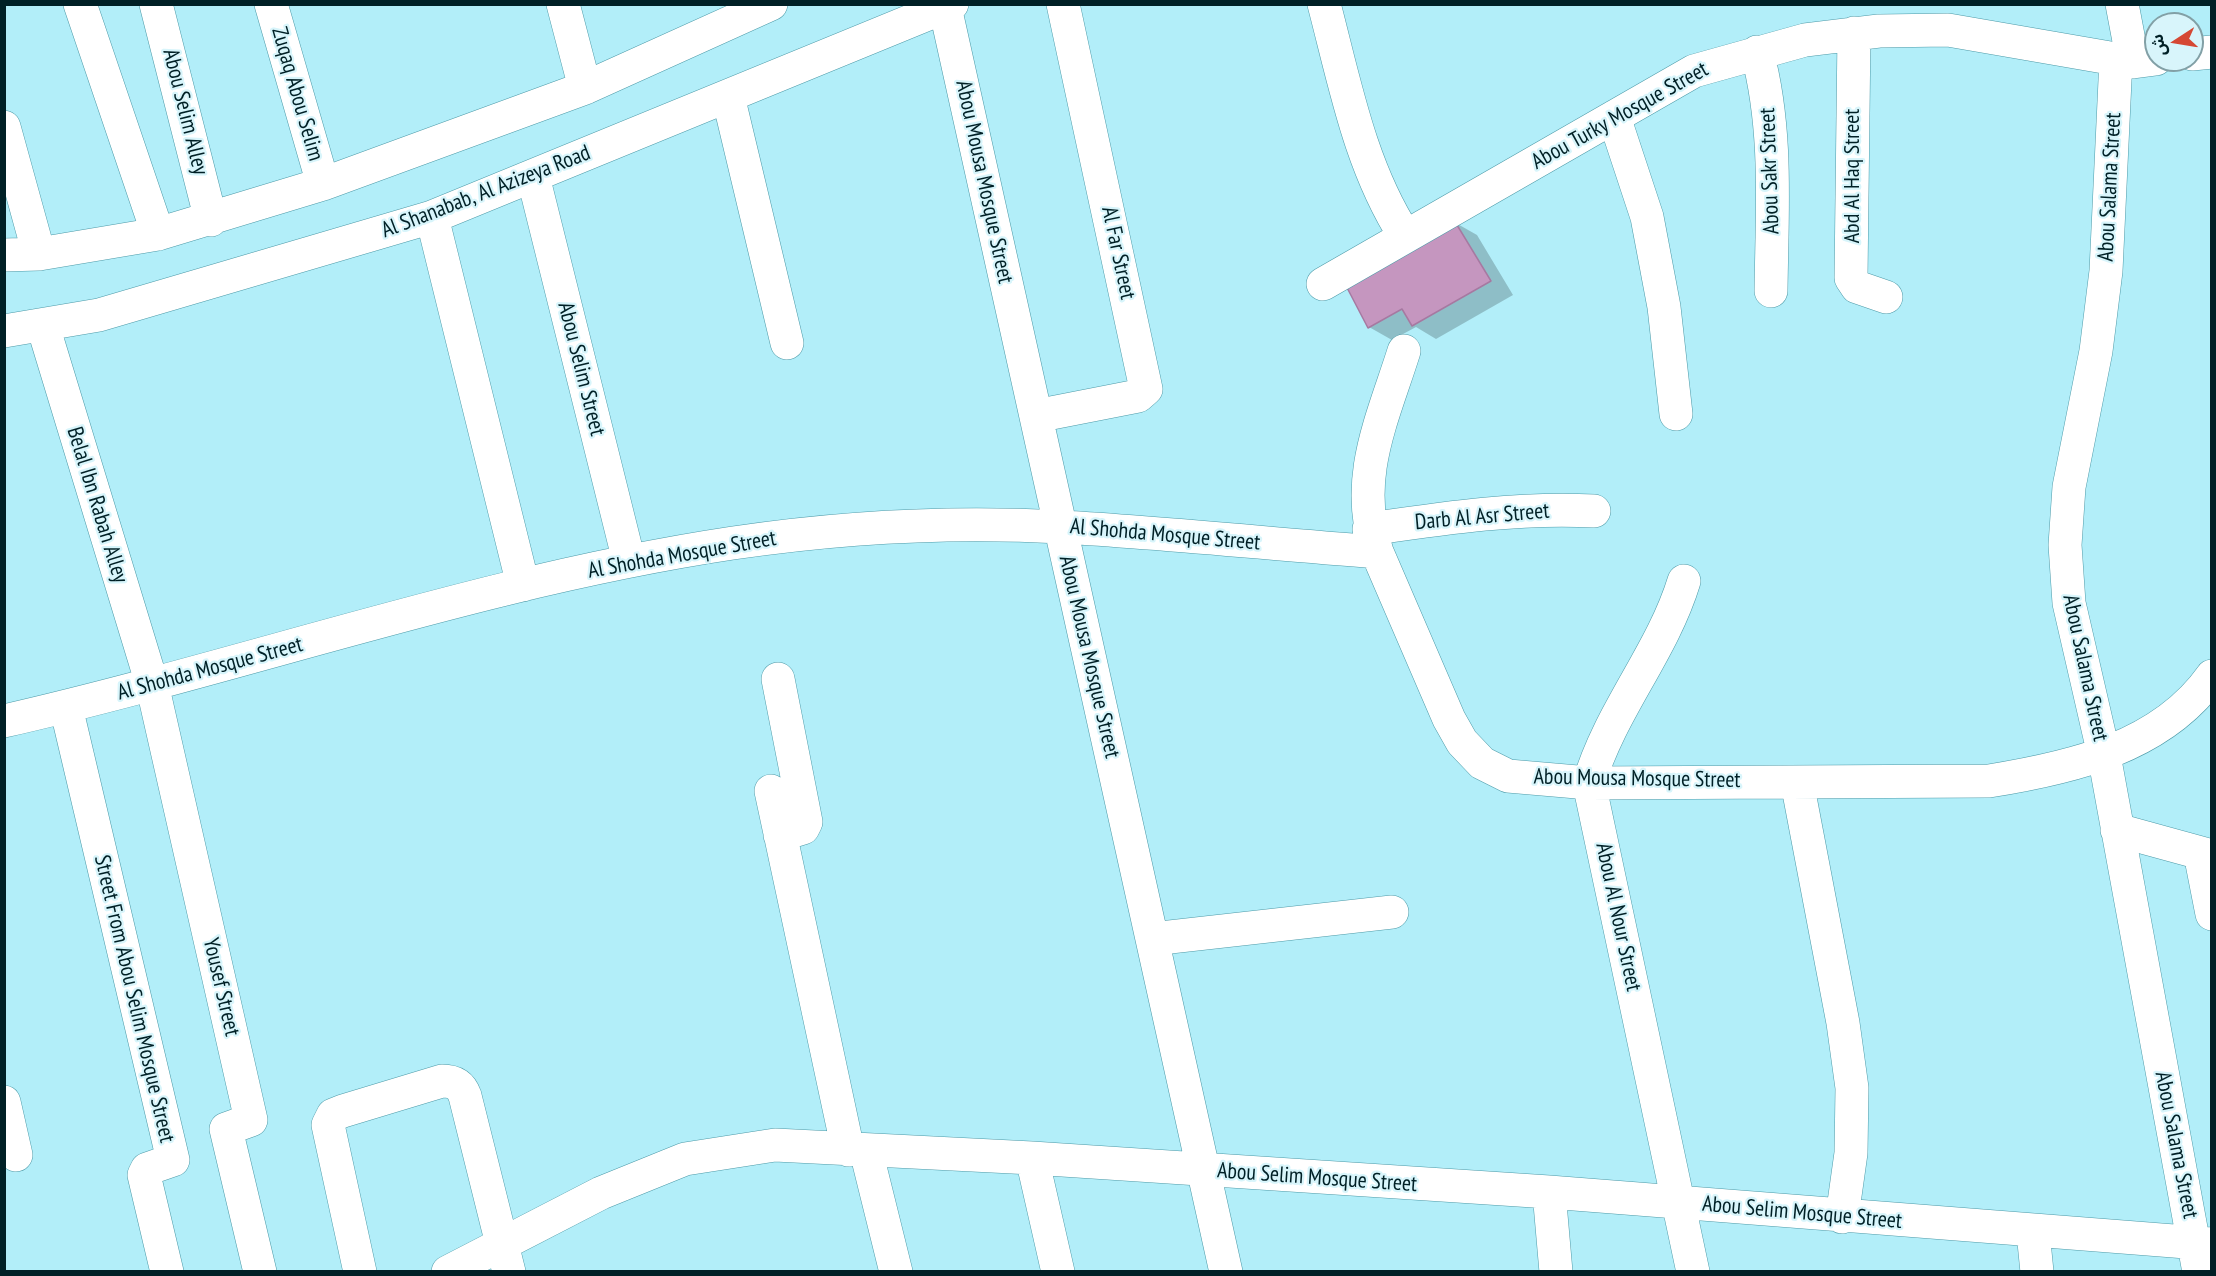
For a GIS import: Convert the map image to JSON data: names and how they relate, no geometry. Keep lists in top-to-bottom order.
{
  "streets": {
    "street": [
      "Zuqaq Abou Selim",
      "Abou Selim Alley",
      "Abou Turky Mosque Street",
      "Abou Sakr Street",
      "Abd Al Haq Street",
      "Abou Mousa Mosque Street",
      "Abou Salama Street",
      "Al Shanabab, Al Azizeya Road",
      "Al Far Street",
      "Abou Selim Street",
      "Belal Ibn Rabah Alley",
      "Darb Al Asr Street",
      "Al Shohda Mosque Street",
      "Abou Al Nour Street",
      "Yousef Street",
      "Street From Abou Selim Mosque Street",
      "Abou Selim Mosque Street"
    ]
  },
  "crossings": [
    ["Abou Turky Mosque Street", "Abou Sakr Street"],
    ["Abou Turky Mosque Street", "Abd Al Haq Street"],
    ["Abou Turky Mosque Street", "Abou Salama Street"],
    ["Abou Mousa Mosque Street", "Abou Salama Street"],
    ["Abou Mousa Mosque Street", "Al Shanabab, Al Azizeya Road"],
    ["Abou Mousa Mosque Street", "Al Far Street"],
    ["Abou Mousa Mosque Street", "Darb Al Asr Street"],
    ["Abou Mousa Mosque Street", "Al Shohda Mosque Street"],
    ["Abou Mousa Mosque Street", "Abou Al Nour Street"],
    ["Abou Mousa Mosque Street", "Abou Selim Mosque Street"],
    ["Abou Salama Street", "Abou Selim Mosque Street"],
    ["Al Shanabab, Al Azizeya Road", "Abou Selim Street"],
    ["Al Shanabab, Al Azizeya Road", "Belal Ibn Rabah Alley"],
    ["Abou Selim Street", "Al Shohda Mosque Street"],
    ["Belal Ibn Rabah Alley", "Al Shohda Mosque Street"],
    ["Belal Ibn Rabah Alley", "Yousef Street"],
    ["Darb Al Asr Street", "Al Shohda Mosque Street"],
    ["Al Shohda Mosque Street", "Yousef Street"],
    ["Al Shohda Mosque Street", "Street From Abou Selim Mosque Street"],
    ["Abou Al Nour Street", "Abou Selim Mosque Street"]
  ],
  "north": "left"
}
